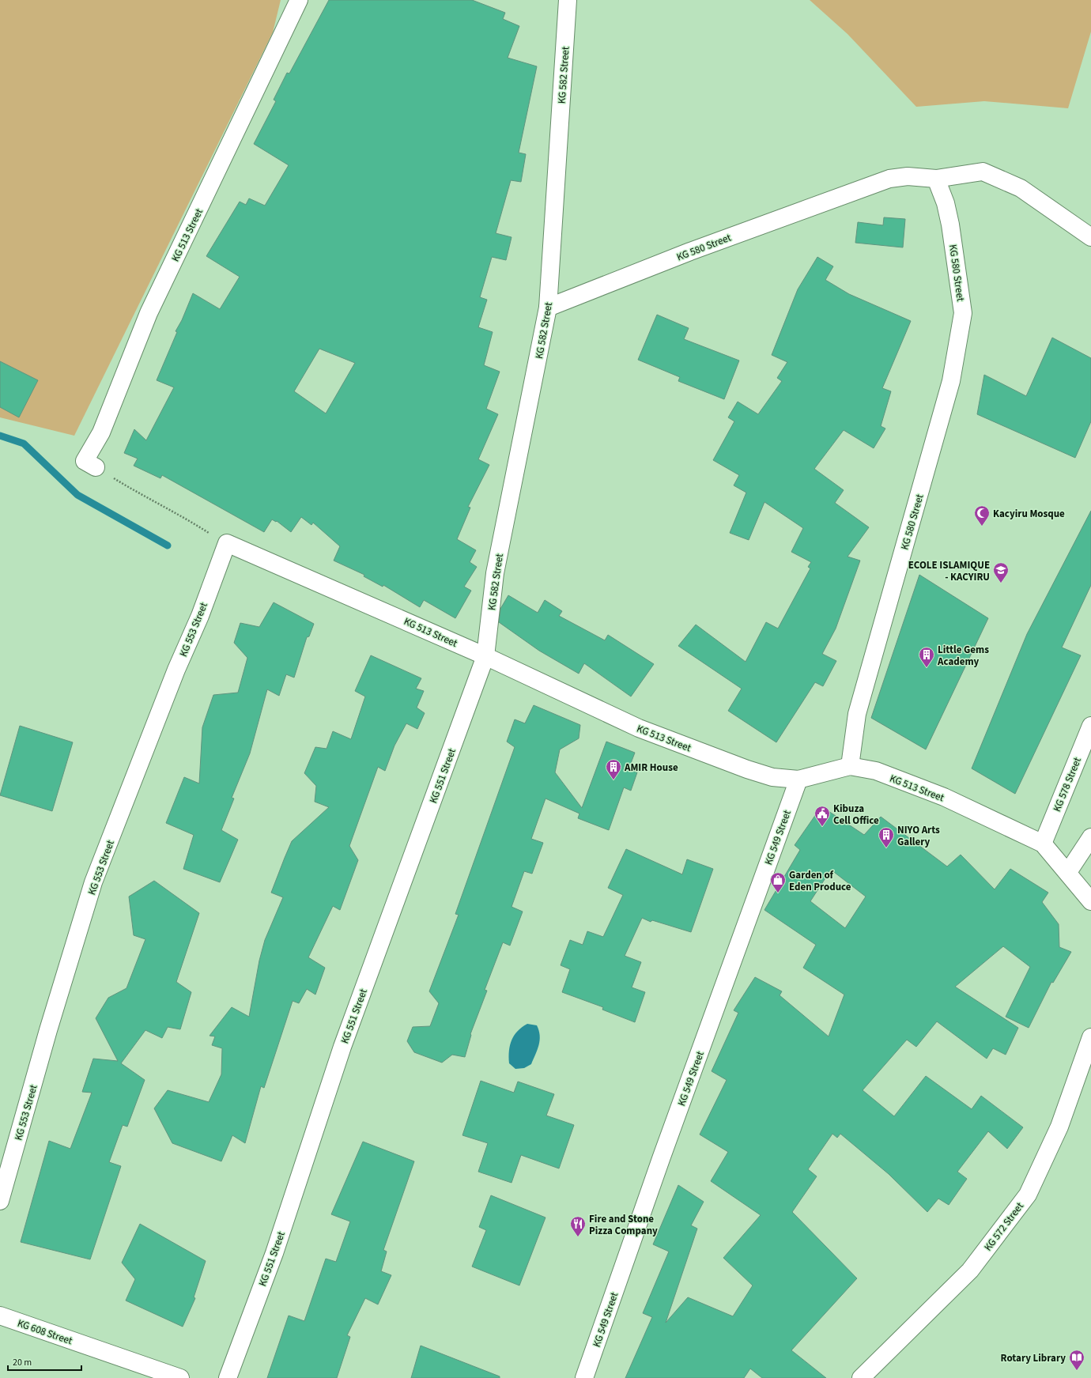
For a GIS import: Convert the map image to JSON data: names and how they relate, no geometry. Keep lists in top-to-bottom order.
{
  "streets": {
    "street": [
      "KG 582 Street",
      "KG 513 Street",
      "KG 580 Street",
      "KG 553 Street",
      "KG 551 Street",
      "KG 578 Street",
      "KG 549 Street",
      "KG 572 Street",
      "KG 608 Street"
    ]
  },
  "crossings": [
    ["KG 582 Street", "KG 513 Street"],
    ["KG 582 Street", "KG 580 Street"],
    ["KG 582 Street", "KG 551 Street"],
    ["KG 513 Street", "KG 580 Street"],
    ["KG 513 Street", "KG 553 Street"],
    ["KG 513 Street", "KG 551 Street"],
    ["KG 513 Street", "KG 578 Street"],
    ["KG 513 Street", "KG 549 Street"]
  ],
  "places": {
    "mosque": ["Kacyiru Mosque"],
    "school or university": ["ECOLE ISLAMIQUE - KACYIRU"],
    "building": ["Little Gems Academy", "AMIR House", "NIYO Arts Gallery"],
    "public building": ["Kibuza Cell Office"],
    "shop": ["Garden of Eden Produce"],
    "restaurant": ["Fire and Stone Pizza Company"],
    "library": ["Rotary Library"]
  },
  "scale_bar": "20 m"
}
